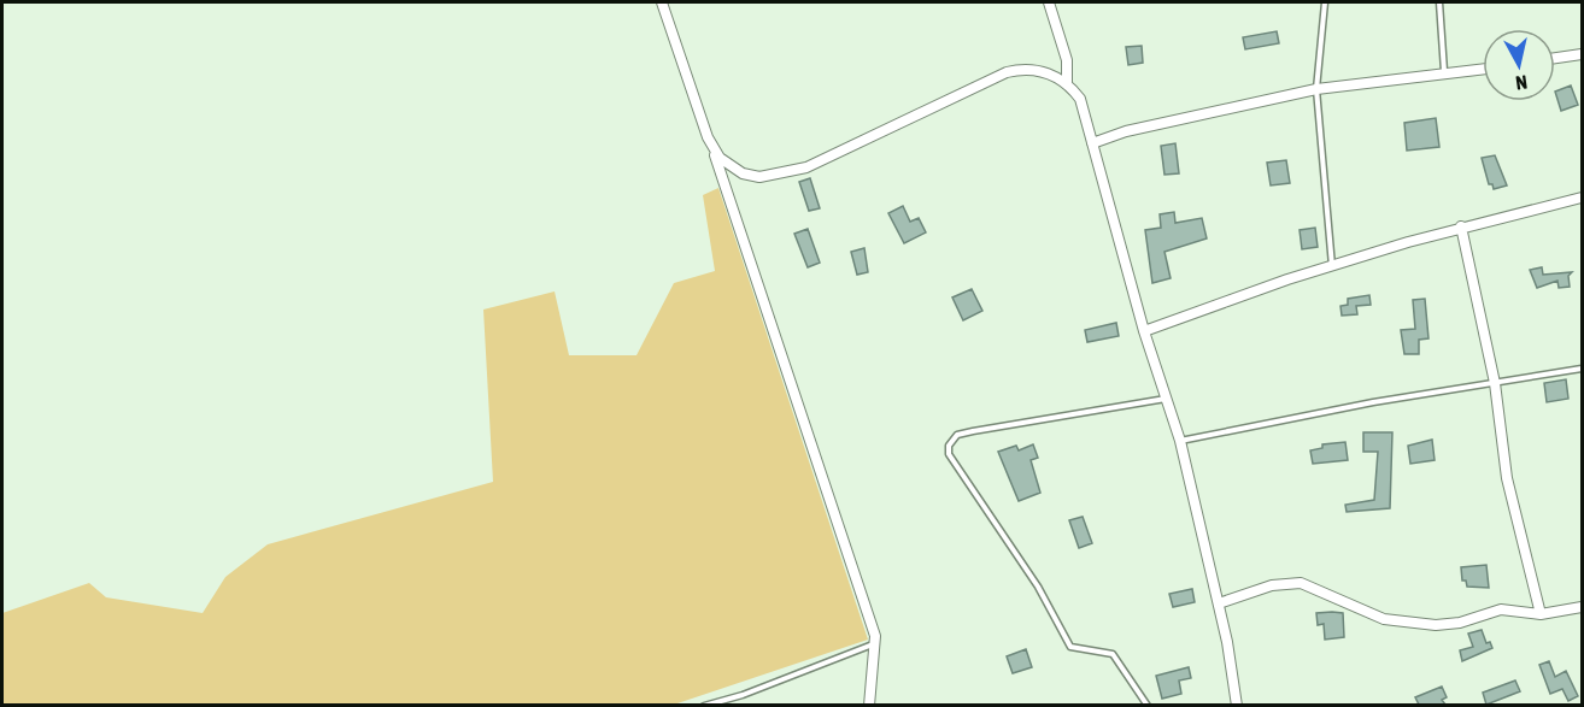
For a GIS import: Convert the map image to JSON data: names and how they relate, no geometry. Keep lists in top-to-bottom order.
{
  "north": "bottom"
}
